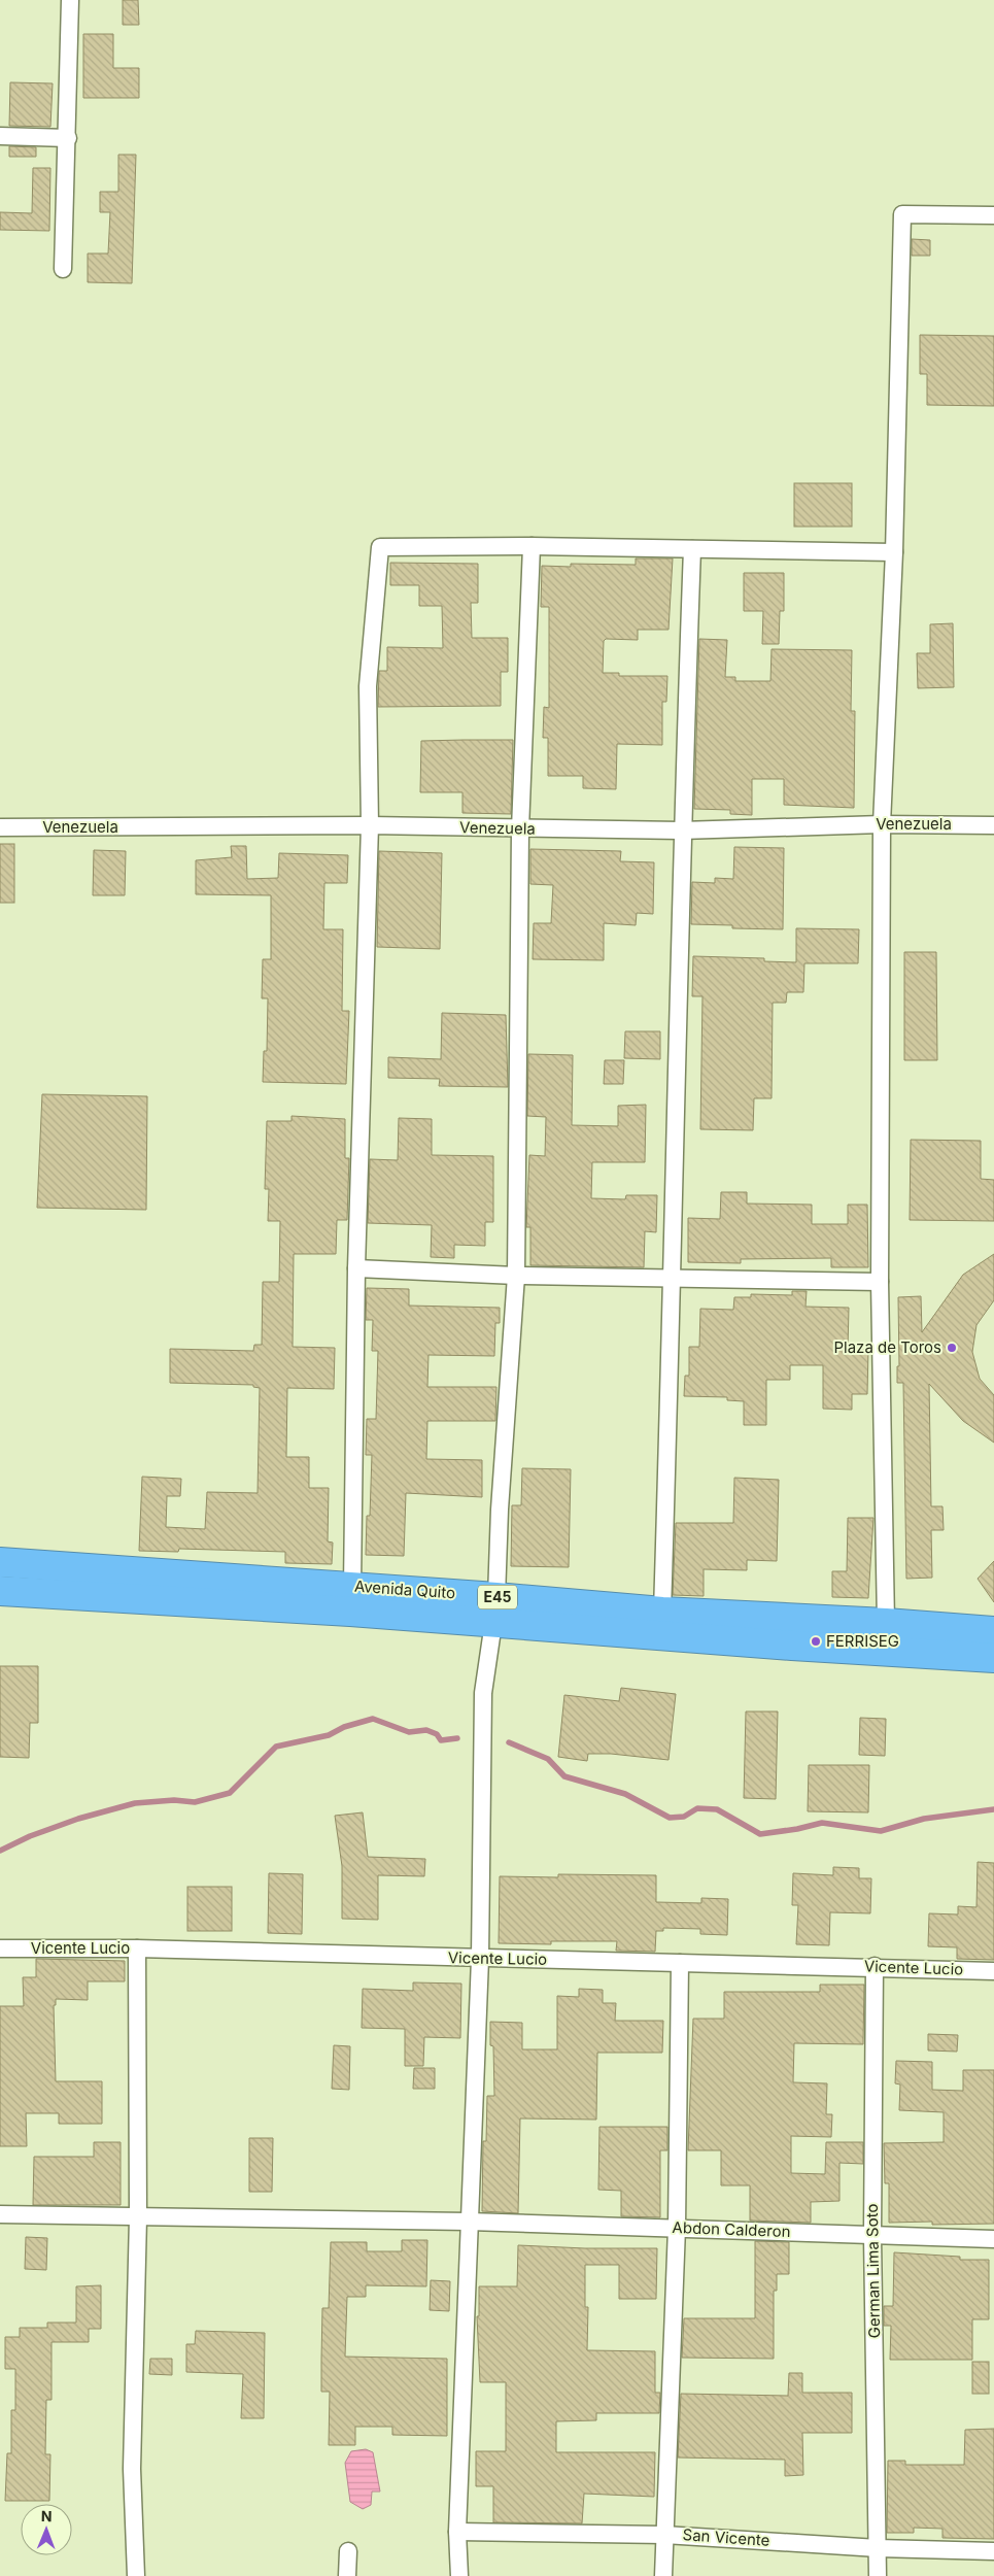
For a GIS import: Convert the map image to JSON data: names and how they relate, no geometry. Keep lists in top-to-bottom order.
{
  "streets": {
    "highway": ["Avenida Quito", "E45"],
    "street": [
      "Venezuela",
      "Vicente Lucio",
      "Abdon Calderon",
      "German Lima Soto",
      "San Vicente"
    ]
  },
  "crossings": [
    ["Vicente Lucio", "German Lima Soto"],
    ["Abdon Calderon", "German Lima Soto"],
    ["German Lima Soto", "San Vicente"]
  ],
  "places": ["Plaza de Toros", "FERRISEG"],
  "north": "top"
}
